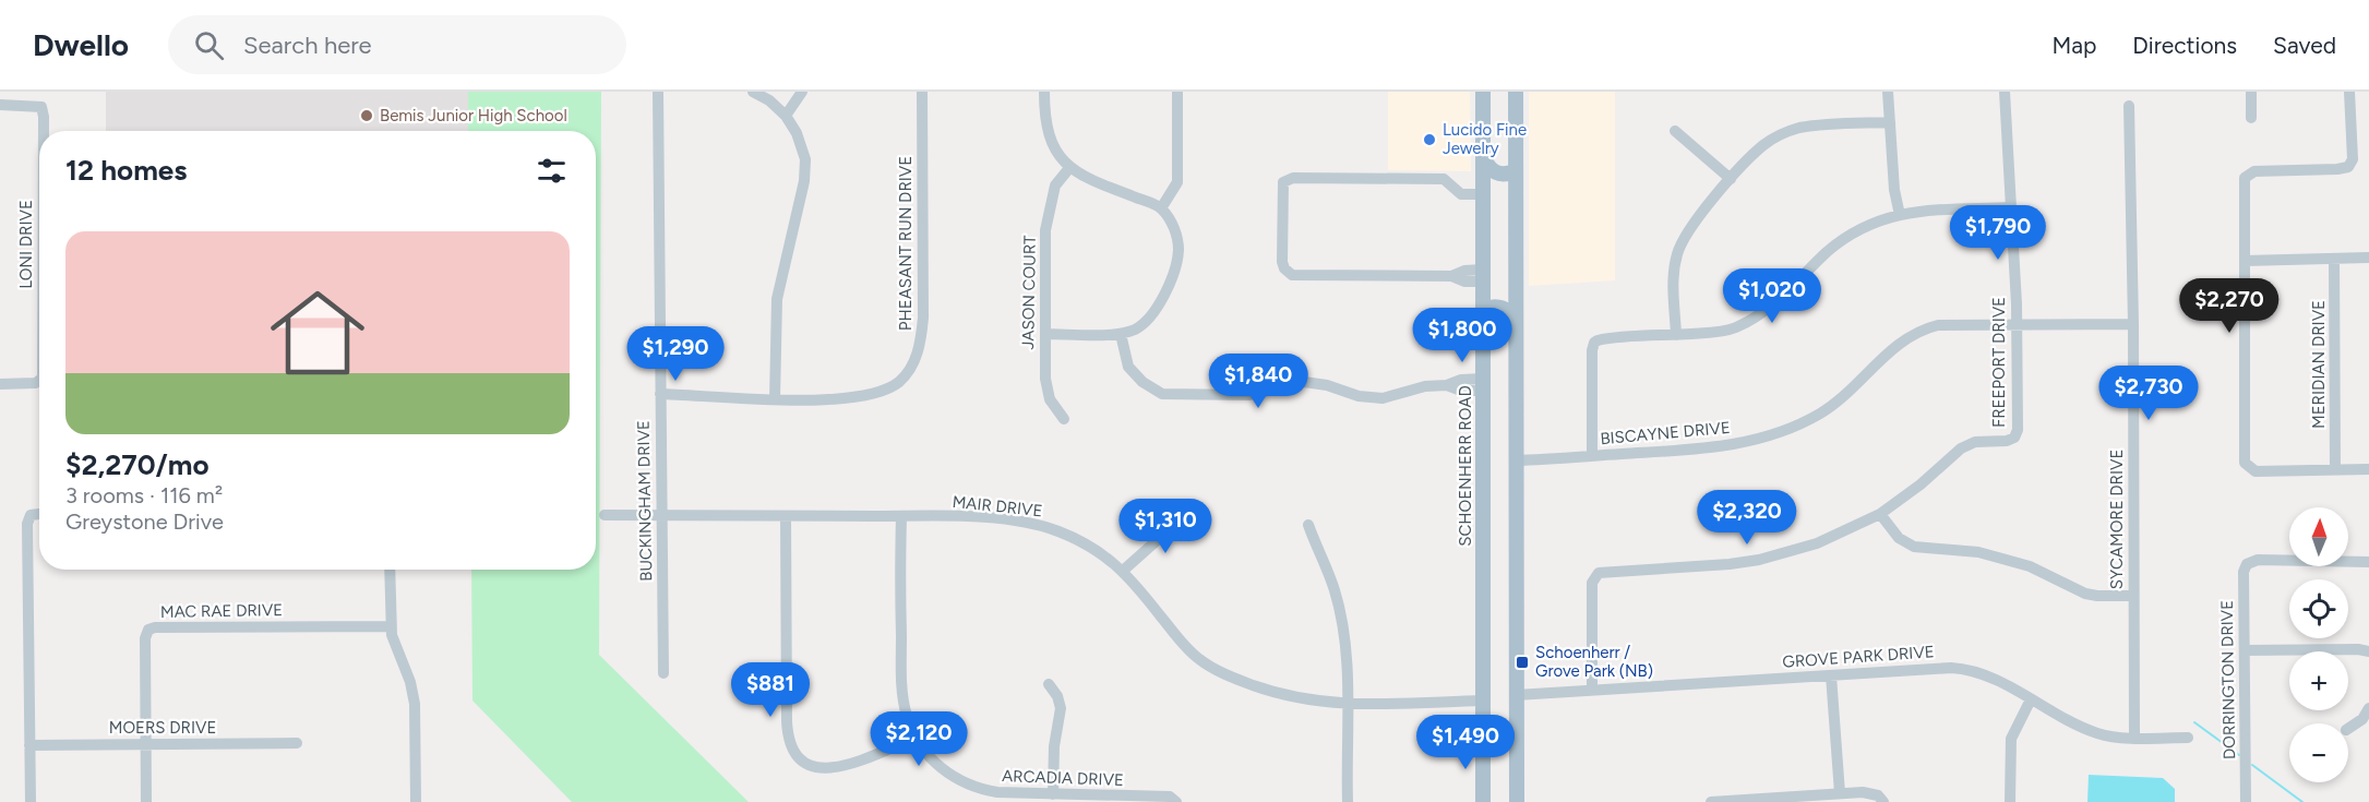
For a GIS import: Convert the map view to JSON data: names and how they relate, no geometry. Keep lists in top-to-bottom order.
{
  "streets": {
    "main road": ["SCHOENHERR ROAD"],
    "street": [
      "PHEASANT RUN DRIVE",
      "LONI DRIVE",
      "JASON COURT",
      "FREEPORT DRIVE",
      "MERIDIAN DRIVE",
      "BISCAYNE DRIVE",
      "BUCKINGHAM DRIVE",
      "MAIR DRIVE",
      "SYCAMORE DRIVE",
      "MAC RAE DRIVE",
      "GROVE PARK DRIVE",
      "DORRINGTON DRIVE",
      "MOERS DRIVE",
      "ARCADIA DRIVE"
    ]
  },
  "crossings": [
    ["PHEASANT RUN DRIVE", "BUCKINGHAM DRIVE"],
    ["FREEPORT DRIVE", "BISCAYNE DRIVE"],
    ["BISCAYNE DRIVE", "SYCAMORE DRIVE"],
    ["SCHOENHERR ROAD", "MAIR DRIVE"],
    ["BUCKINGHAM DRIVE", "MAIR DRIVE"],
    ["MAIR DRIVE", "ARCADIA DRIVE"],
    ["SYCAMORE DRIVE", "GROVE PARK DRIVE"],
    ["MAC RAE DRIVE", "MOERS DRIVE"]
  ],
  "places": {
    "other": ["Bemis Junior High School", "Lucido Fine Jewelry"],
    "transit": ["Schoenherr / Grove Park (NB)"]
  },
  "north": "top",
  "page": {
    "header": "Dwello",
    "search": "Search here",
    "nav": ["Map", "Directions", "Saved"],
    "heading": "12 homes",
    "price": [
      "$1,790",
      "$1,020",
      "$2,270",
      "$1,800",
      "$1,290",
      "$1,840",
      "$2,730",
      "$2,320",
      "$1,310",
      "$881",
      "$2,120",
      "$1,490"
    ],
    "list": [
      {
        "name": "$2,270/mo",
        "note": "3 rooms · 116 m² · Greystone Drive"
      }
    ],
    "map_buttons": ["+", "−"]
  }
}
